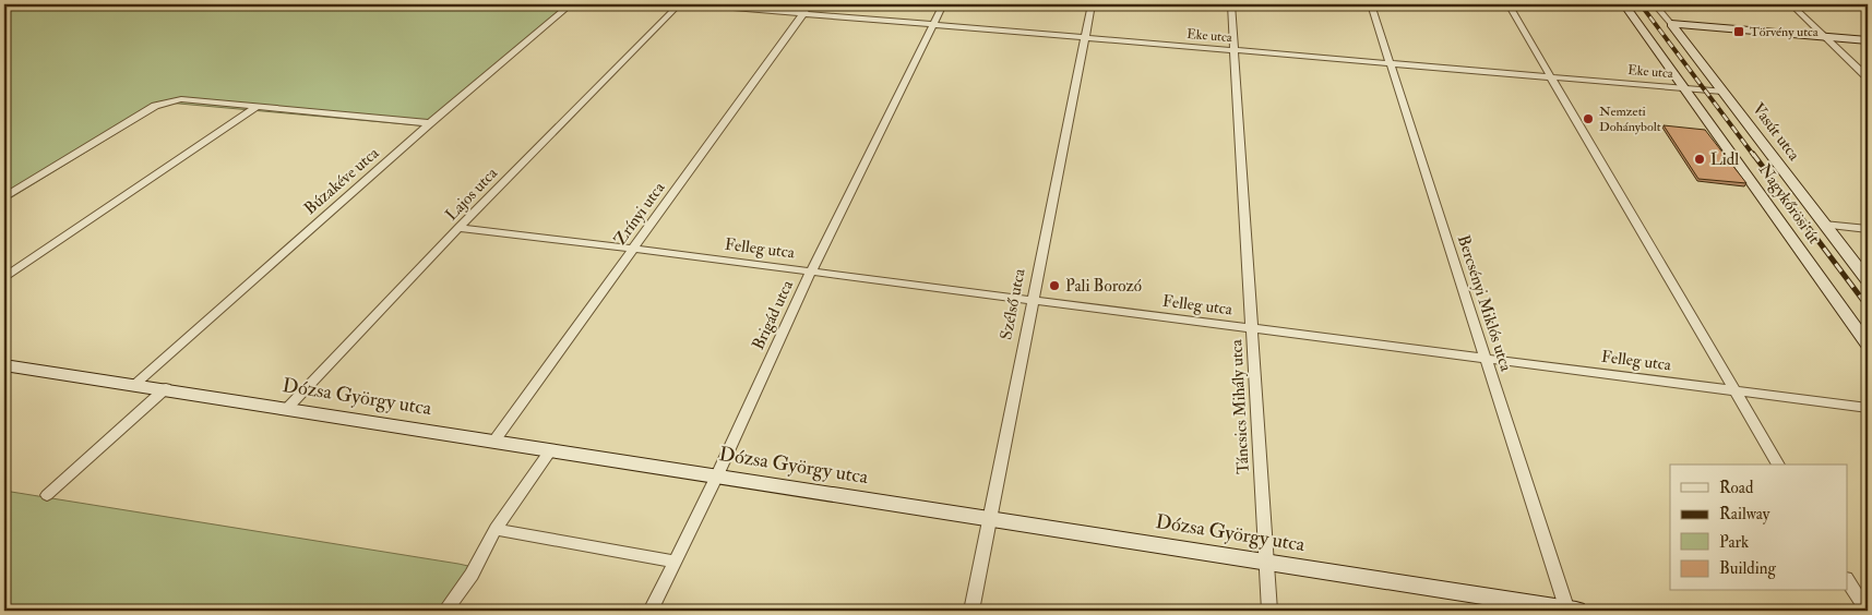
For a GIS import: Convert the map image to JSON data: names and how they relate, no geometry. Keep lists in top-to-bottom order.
{
  "streets": {
    "street": [
      "Eke utca",
      "Vasút utca",
      "Búzakéve utca",
      "Lajos utca",
      "Nagykőrösi út",
      "Zrínyi utca",
      "Felleg utca",
      "Bercsényi Miklós utca",
      "Szélső utca",
      "Brigád utca",
      "Dózsa György utca",
      "Táncsics Mihály utca"
    ]
  },
  "crossings": [
    ["Eke utca", "Vasút utca"],
    ["Eke utca", "Nagykőrösi út"],
    ["Eke utca", "Zrínyi utca"],
    ["Eke utca", "Bercsényi Miklós utca"],
    ["Eke utca", "Szélső utca"],
    ["Eke utca", "Brigád utca"],
    ["Eke utca", "Táncsics Mihály utca"],
    ["Búzakéve utca", "Dózsa György utca"],
    ["Lajos utca", "Felleg utca"],
    ["Lajos utca", "Dózsa György utca"],
    ["Zrínyi utca", "Felleg utca"],
    ["Zrínyi utca", "Dózsa György utca"],
    ["Felleg utca", "Bercsényi Miklós utca"],
    ["Felleg utca", "Szélső utca"],
    ["Felleg utca", "Brigád utca"],
    ["Felleg utca", "Táncsics Mihály utca"],
    ["Bercsényi Miklós utca", "Dózsa György utca"],
    ["Szélső utca", "Dózsa György utca"],
    ["Brigád utca", "Dózsa György utca"],
    ["Dózsa György utca", "Táncsics Mihály utca"]
  ],
  "places": {
    "transit": ["Törvény utca"],
    "other": ["Nemzeti Dohánybolt", "Lidl", "Pali Borozó"]
  },
  "legend": [
    "Road",
    "Railway",
    "Park",
    "Building"
  ]
}
